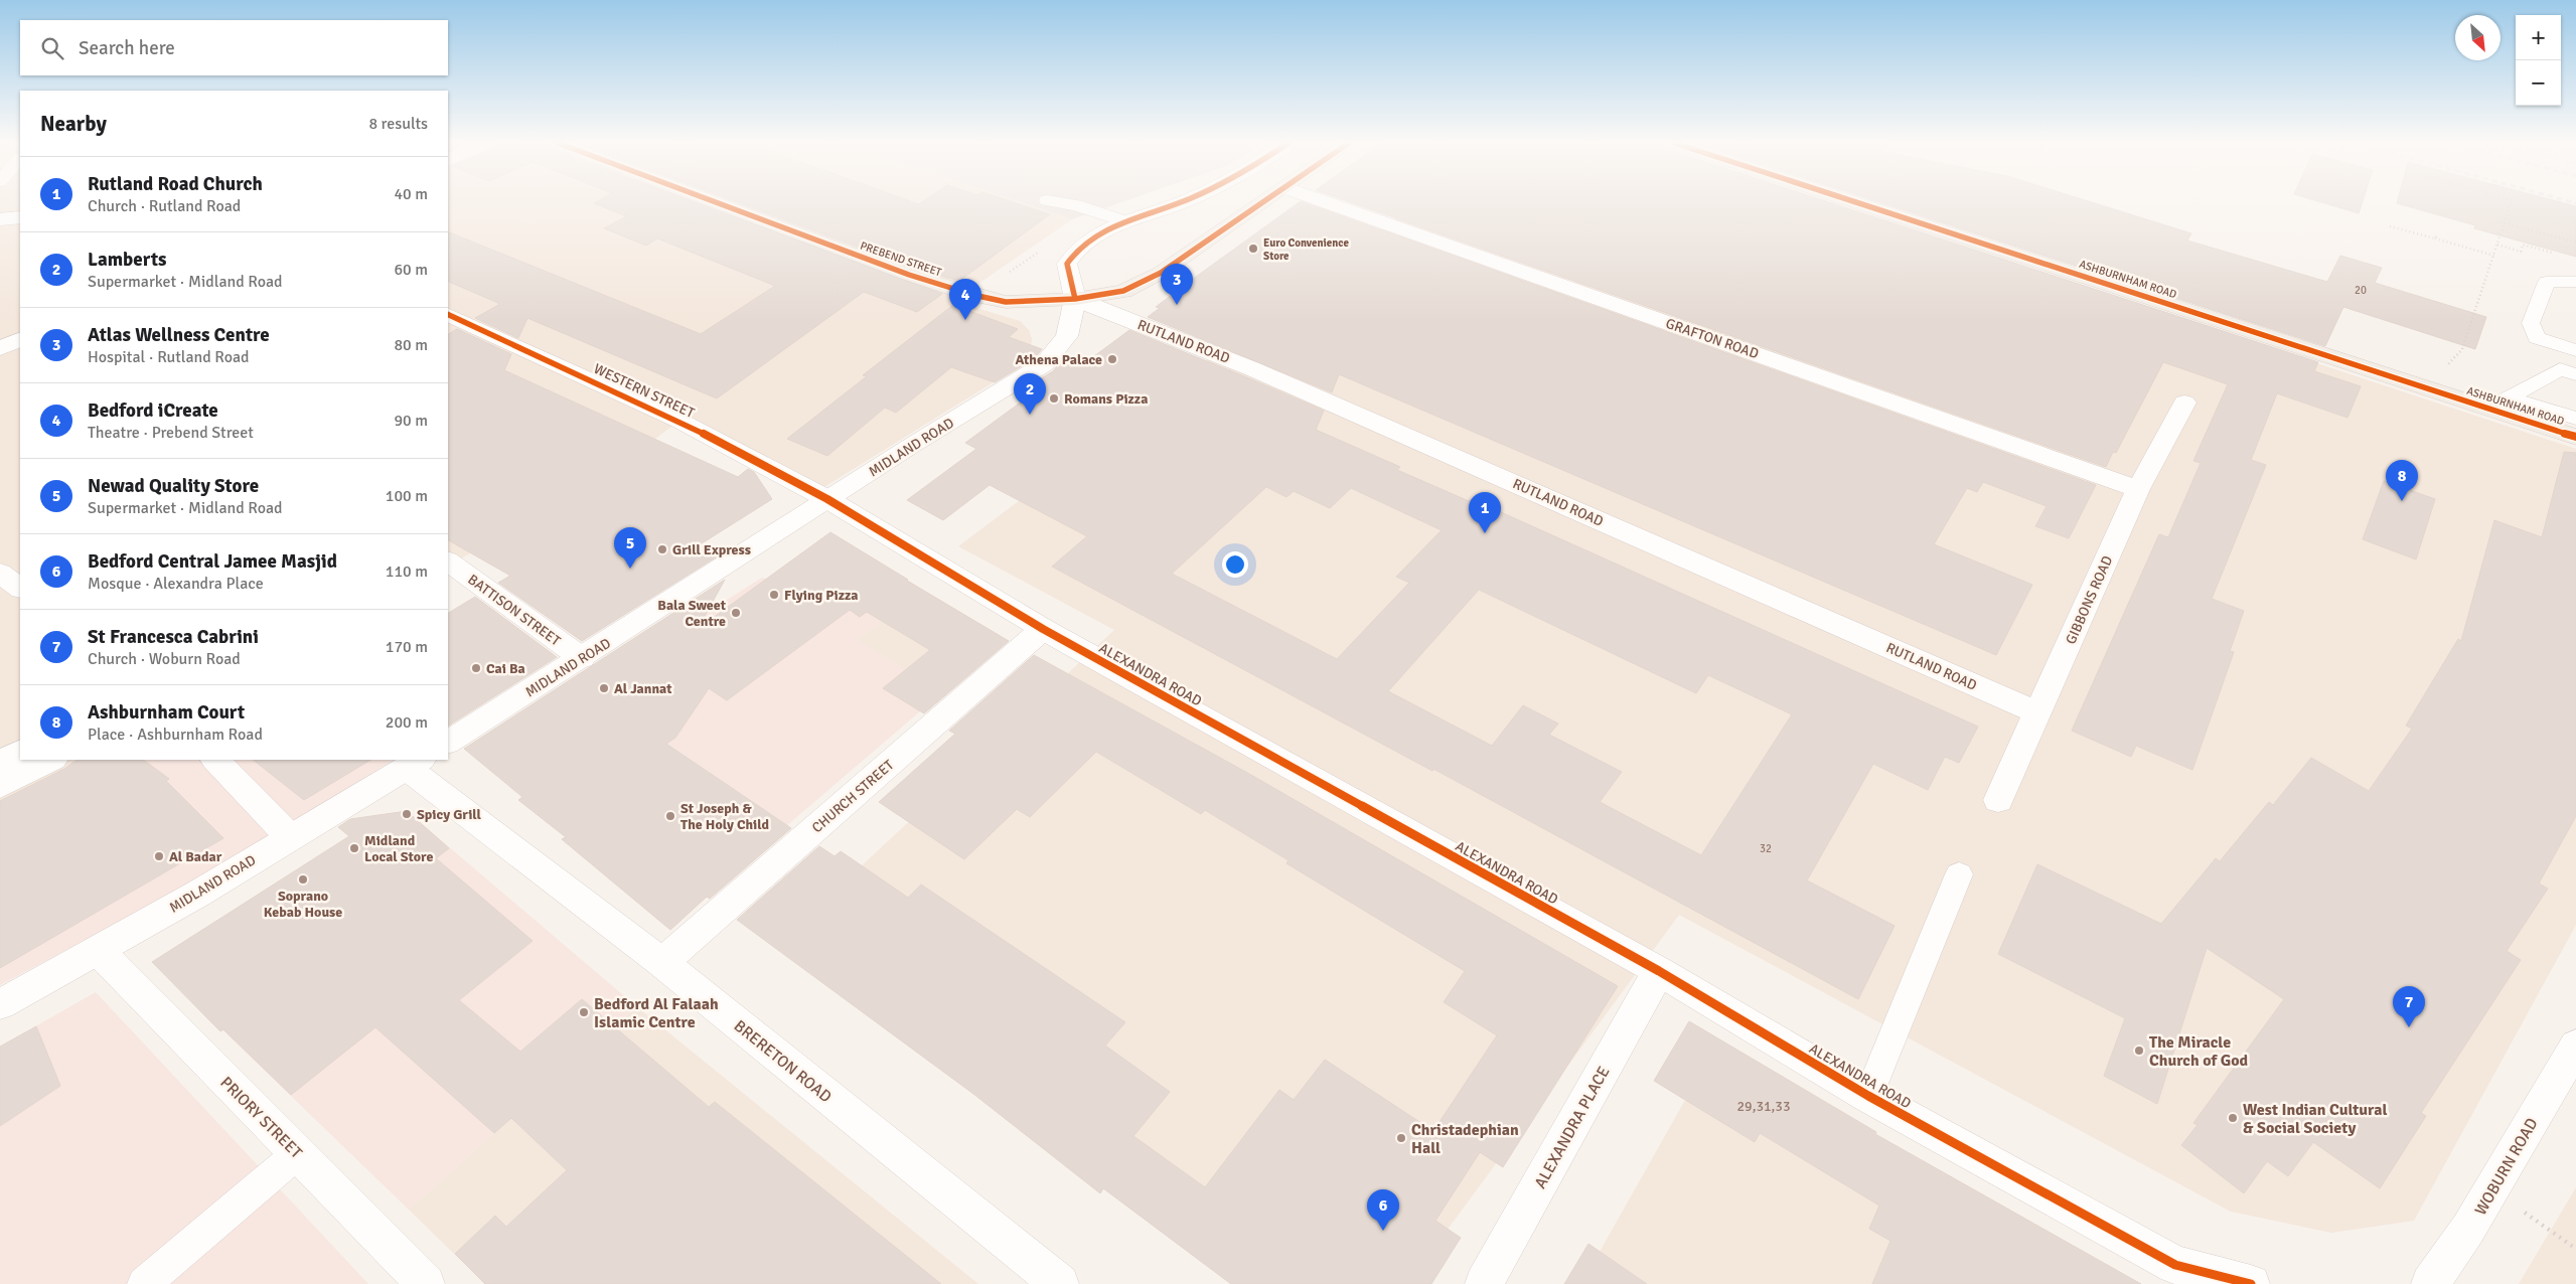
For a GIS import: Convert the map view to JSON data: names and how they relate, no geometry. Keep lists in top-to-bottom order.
{
  "streets": {
    "main road": ["PREBEND STREET", "ASHBURNHAM ROAD"],
    "street": [
      "GRAFTON ROAD",
      "RUTLAND ROAD",
      "WESTERN STREET",
      "MIDLAND ROAD",
      "GIBBONS ROAD",
      "BATTISON STREET",
      "ALEXANDRA ROAD",
      "CHURCH STREET",
      "BRERETON ROAD",
      "PRIORY STREET",
      "ALEXANDRA PLACE",
      "WOBURN ROAD"
    ]
  },
  "crossings": [
    ["PREBEND STREET", "RUTLAND ROAD"],
    ["PREBEND STREET", "MIDLAND ROAD"],
    ["GRAFTON ROAD", "GIBBONS ROAD"],
    ["RUTLAND ROAD", "MIDLAND ROAD"],
    ["RUTLAND ROAD", "GIBBONS ROAD"],
    ["WESTERN STREET", "MIDLAND ROAD"],
    ["WESTERN STREET", "ALEXANDRA ROAD"],
    ["MIDLAND ROAD", "BATTISON STREET"],
    ["MIDLAND ROAD", "ALEXANDRA ROAD"],
    ["MIDLAND ROAD", "BRERETON ROAD"],
    ["MIDLAND ROAD", "PRIORY STREET"],
    ["ALEXANDRA ROAD", "CHURCH STREET"],
    ["ALEXANDRA ROAD", "ALEXANDRA PLACE"],
    ["CHURCH STREET", "BRERETON ROAD"]
  ],
  "places": [
    "Euro Convenience Store",
    "Athena Palace",
    "Romans Pizza",
    "Grill Express",
    "Flying Pizza",
    "Bala Sweet Centre",
    "Cai Ba",
    "Al Jannat",
    "Spicy Grill",
    "St Joseph & The Holy Child",
    "Midland Local Store",
    "Al Badar",
    "Soprano Kebab House",
    "Bedford Al Falaah Islamic Centre",
    "The Miracle Church of God",
    "West Indian Cultural & Social Society",
    "Christadephian Hall"
  ],
  "house_numbers": ["20", "32", "29,31,33"],
  "north": "bottom right",
  "page": {
    "map_buttons": ["+", "−"],
    "search": "Search here",
    "heading": ["Nearby", "8 results"],
    "list": [
      {
        "mark": "1",
        "name": "Rutland Road Church",
        "note": "Church · Rutland Road",
        "value": "40 m"
      },
      {
        "mark": "2",
        "name": "Lamberts",
        "note": "Supermarket · Midland Road",
        "value": "60 m"
      },
      {
        "mark": "3",
        "name": "Atlas Wellness Centre",
        "note": "Hospital · Rutland Road",
        "value": "80 m"
      },
      {
        "mark": "4",
        "name": "Bedford iCreate",
        "note": "Theatre · Prebend Street",
        "value": "90 m"
      },
      {
        "mark": "5",
        "name": "Newad Quality Store",
        "note": "Supermarket · Midland Road",
        "value": "100 m"
      },
      {
        "mark": "6",
        "name": "Bedford Central Jamee Masjid",
        "note": "Mosque · Alexandra Place",
        "value": "110 m"
      },
      {
        "mark": "7",
        "name": "St Francesca Cabrini",
        "note": "Church · Woburn Road",
        "value": "170 m"
      },
      {
        "mark": "8",
        "name": "Ashburnham Court",
        "note": "Place · Ashburnham Road",
        "value": "200 m"
      }
    ],
    "pins": [
      "3",
      "4",
      "2",
      "8",
      "1",
      "5",
      "7",
      "6"
    ]
  }
}
